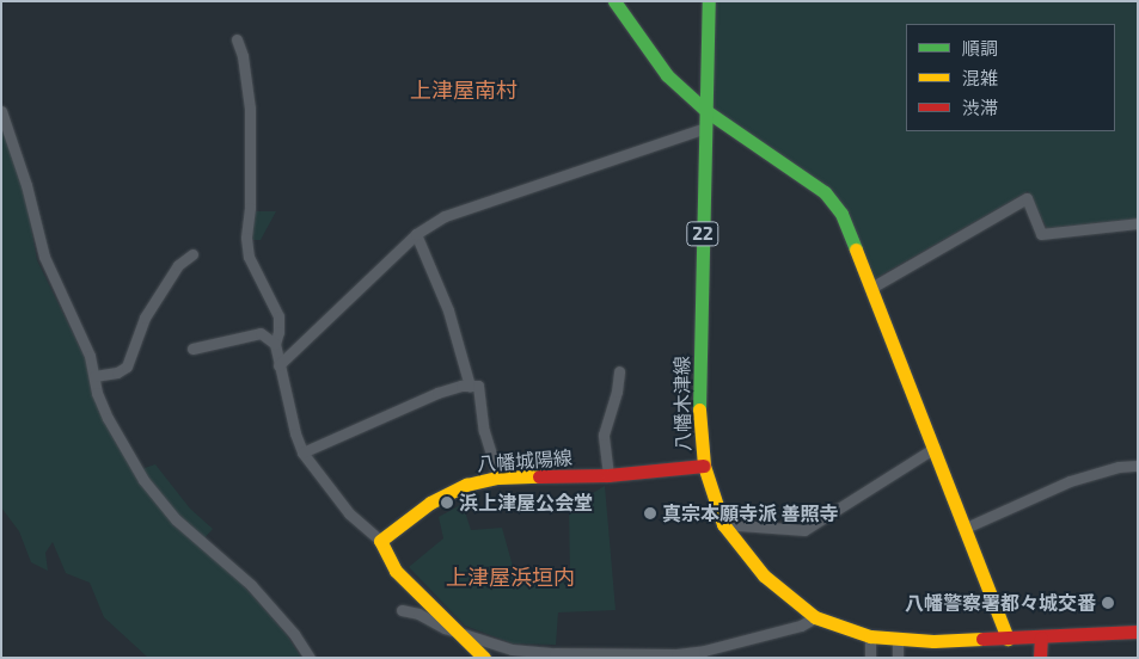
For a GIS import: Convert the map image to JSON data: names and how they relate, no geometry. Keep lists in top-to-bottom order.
{
  "streets": {
    "main road": ["22", "八幡木津線", "八幡城陽線"]
  },
  "crossings": [
    ["八幡木津線", "八幡城陽線"]
  ],
  "districts": ["上津屋南村", "上津屋浜垣内"],
  "places": ["浜上津屋公会堂", "真宗本願寺派 善照寺", "八幡警察署都々城交番"],
  "legend": ["順調", "混雑", "渋滞"]
}
